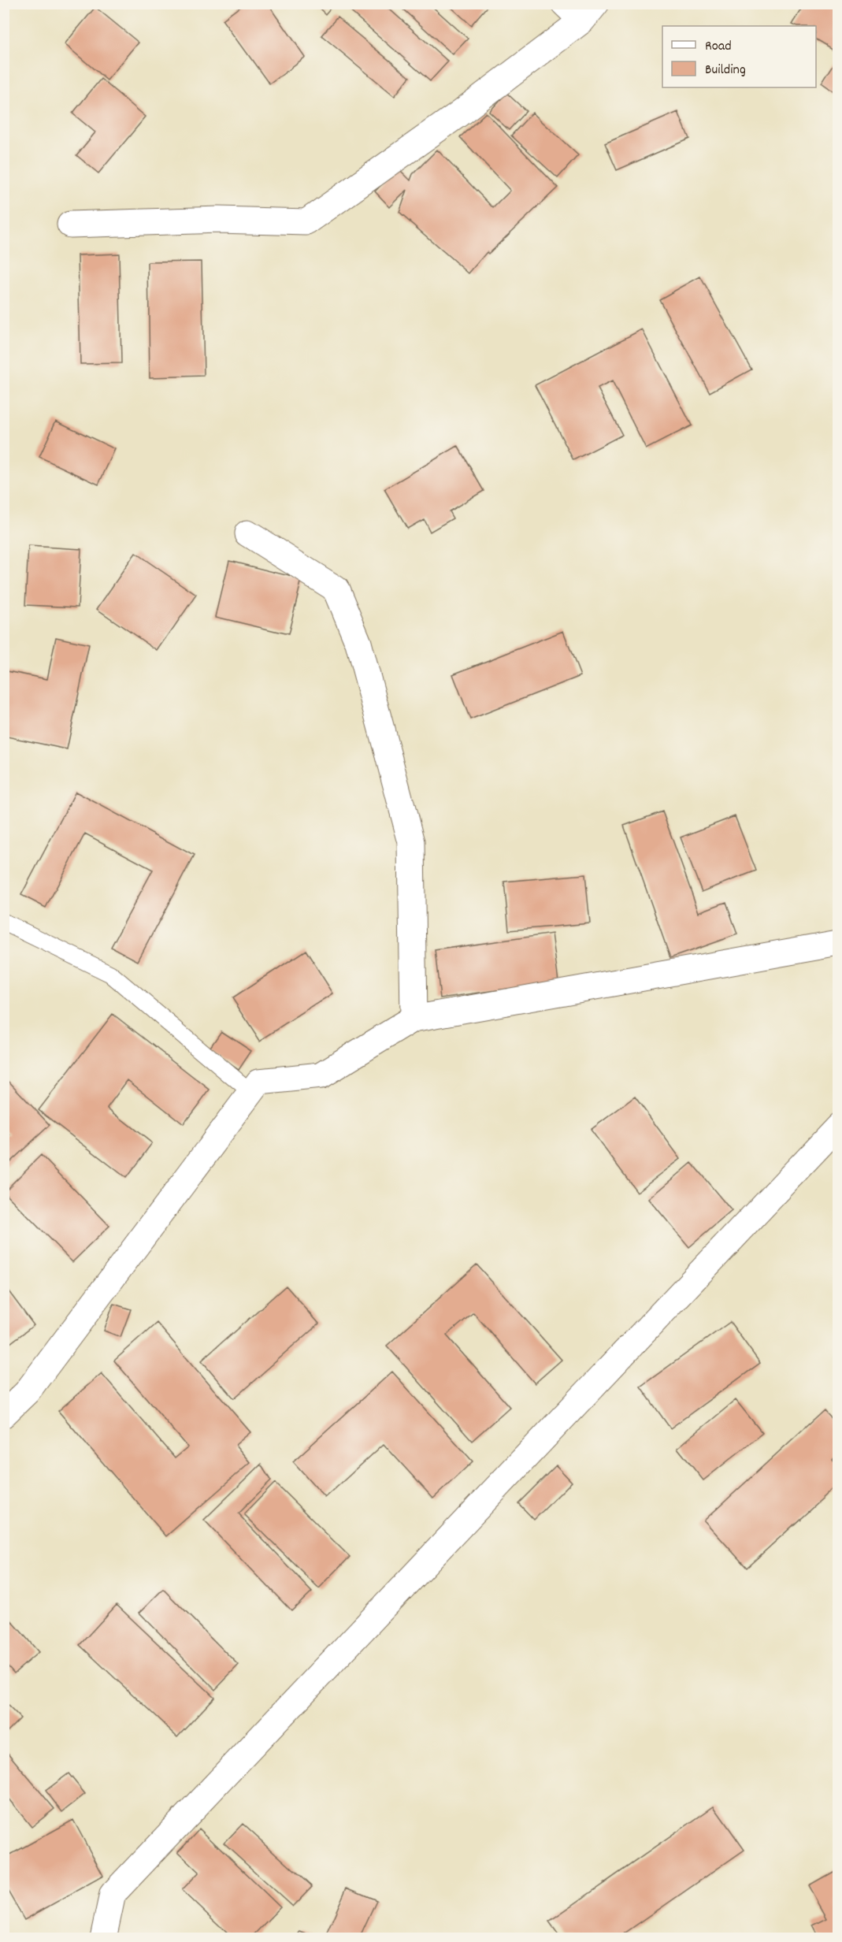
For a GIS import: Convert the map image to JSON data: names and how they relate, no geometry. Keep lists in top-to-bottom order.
{
  "legend": ["Road", "Building"]
}
